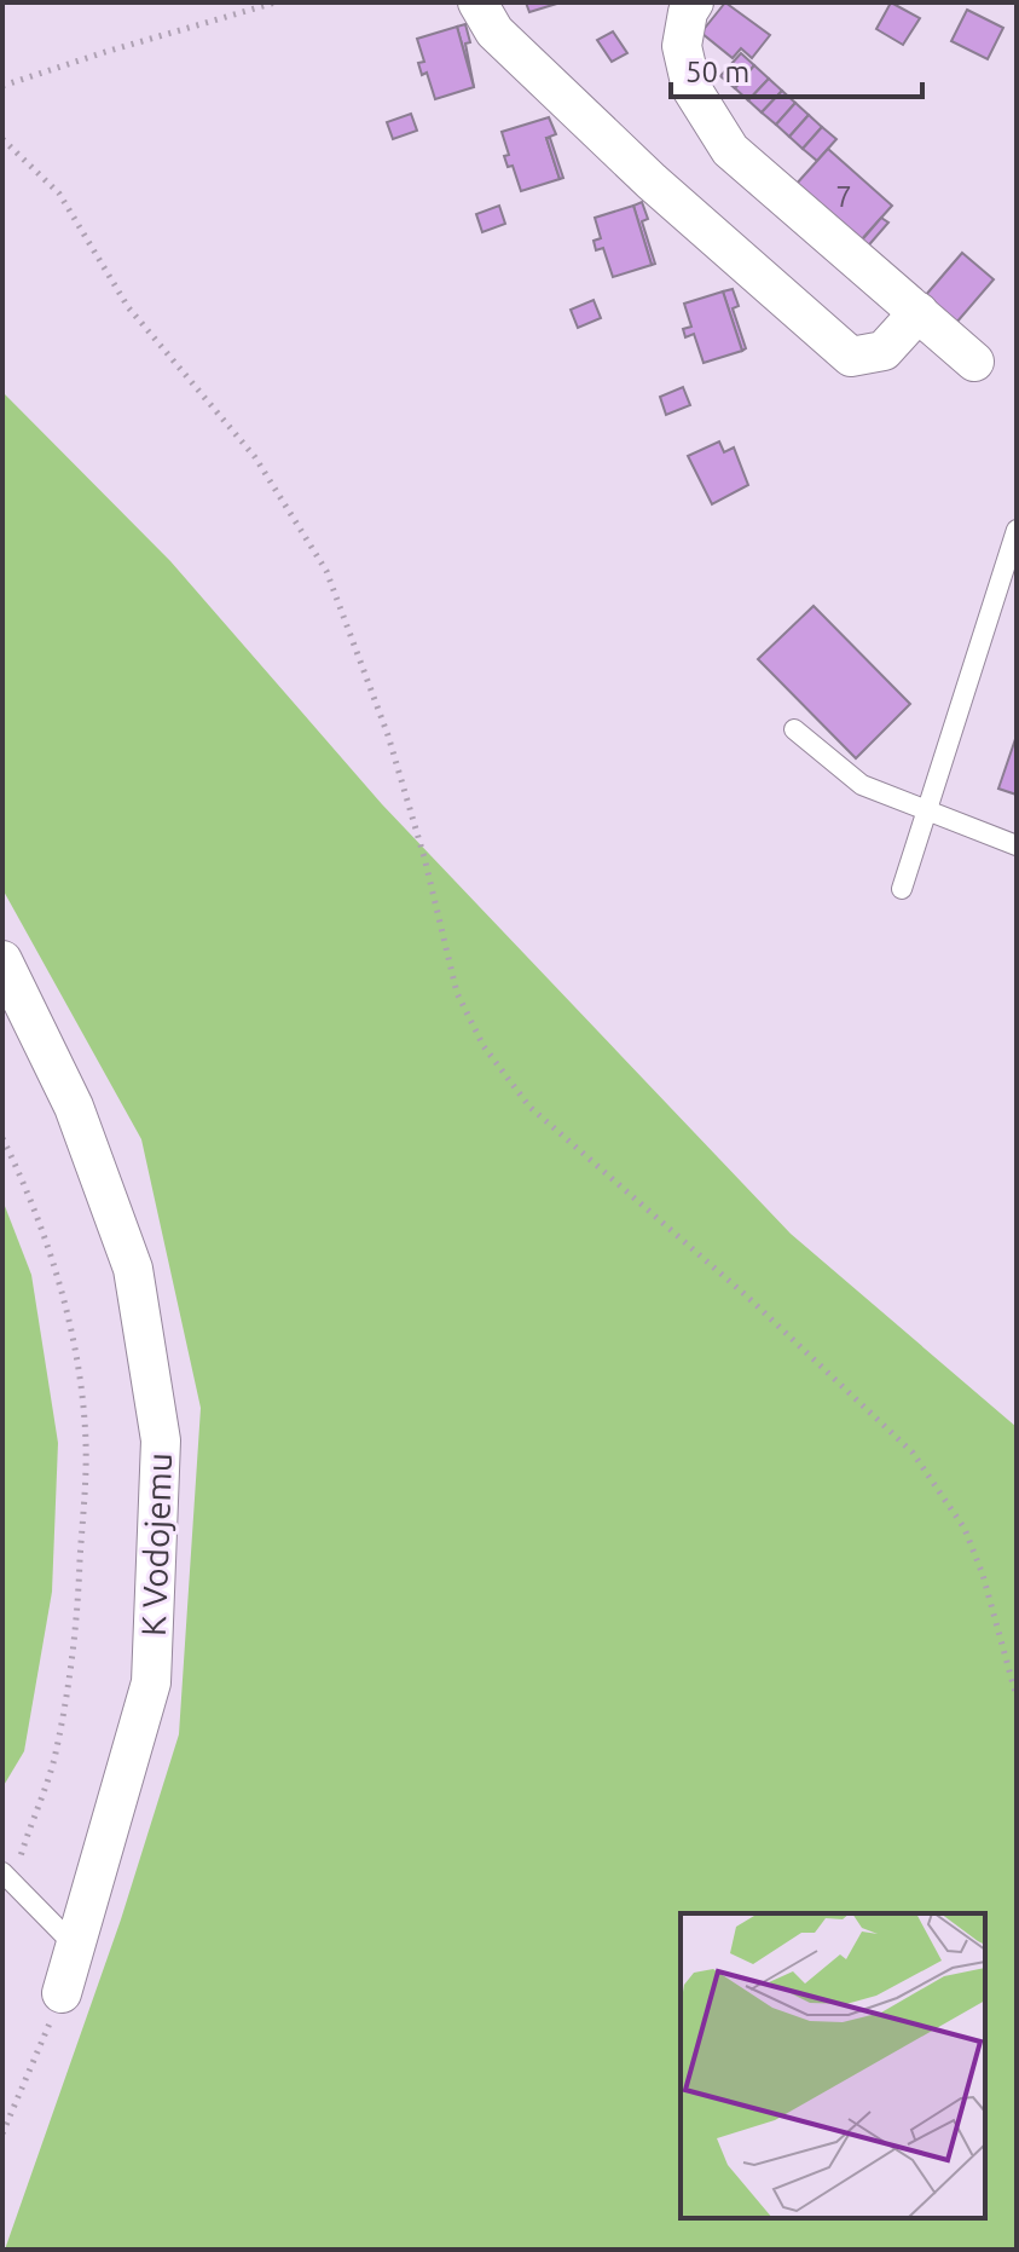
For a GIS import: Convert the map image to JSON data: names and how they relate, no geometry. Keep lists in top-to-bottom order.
{
  "streets": {
    "street": ["K Vodojemu"]
  },
  "house_numbers": ["7"],
  "scale_bar": "50 m"
}
